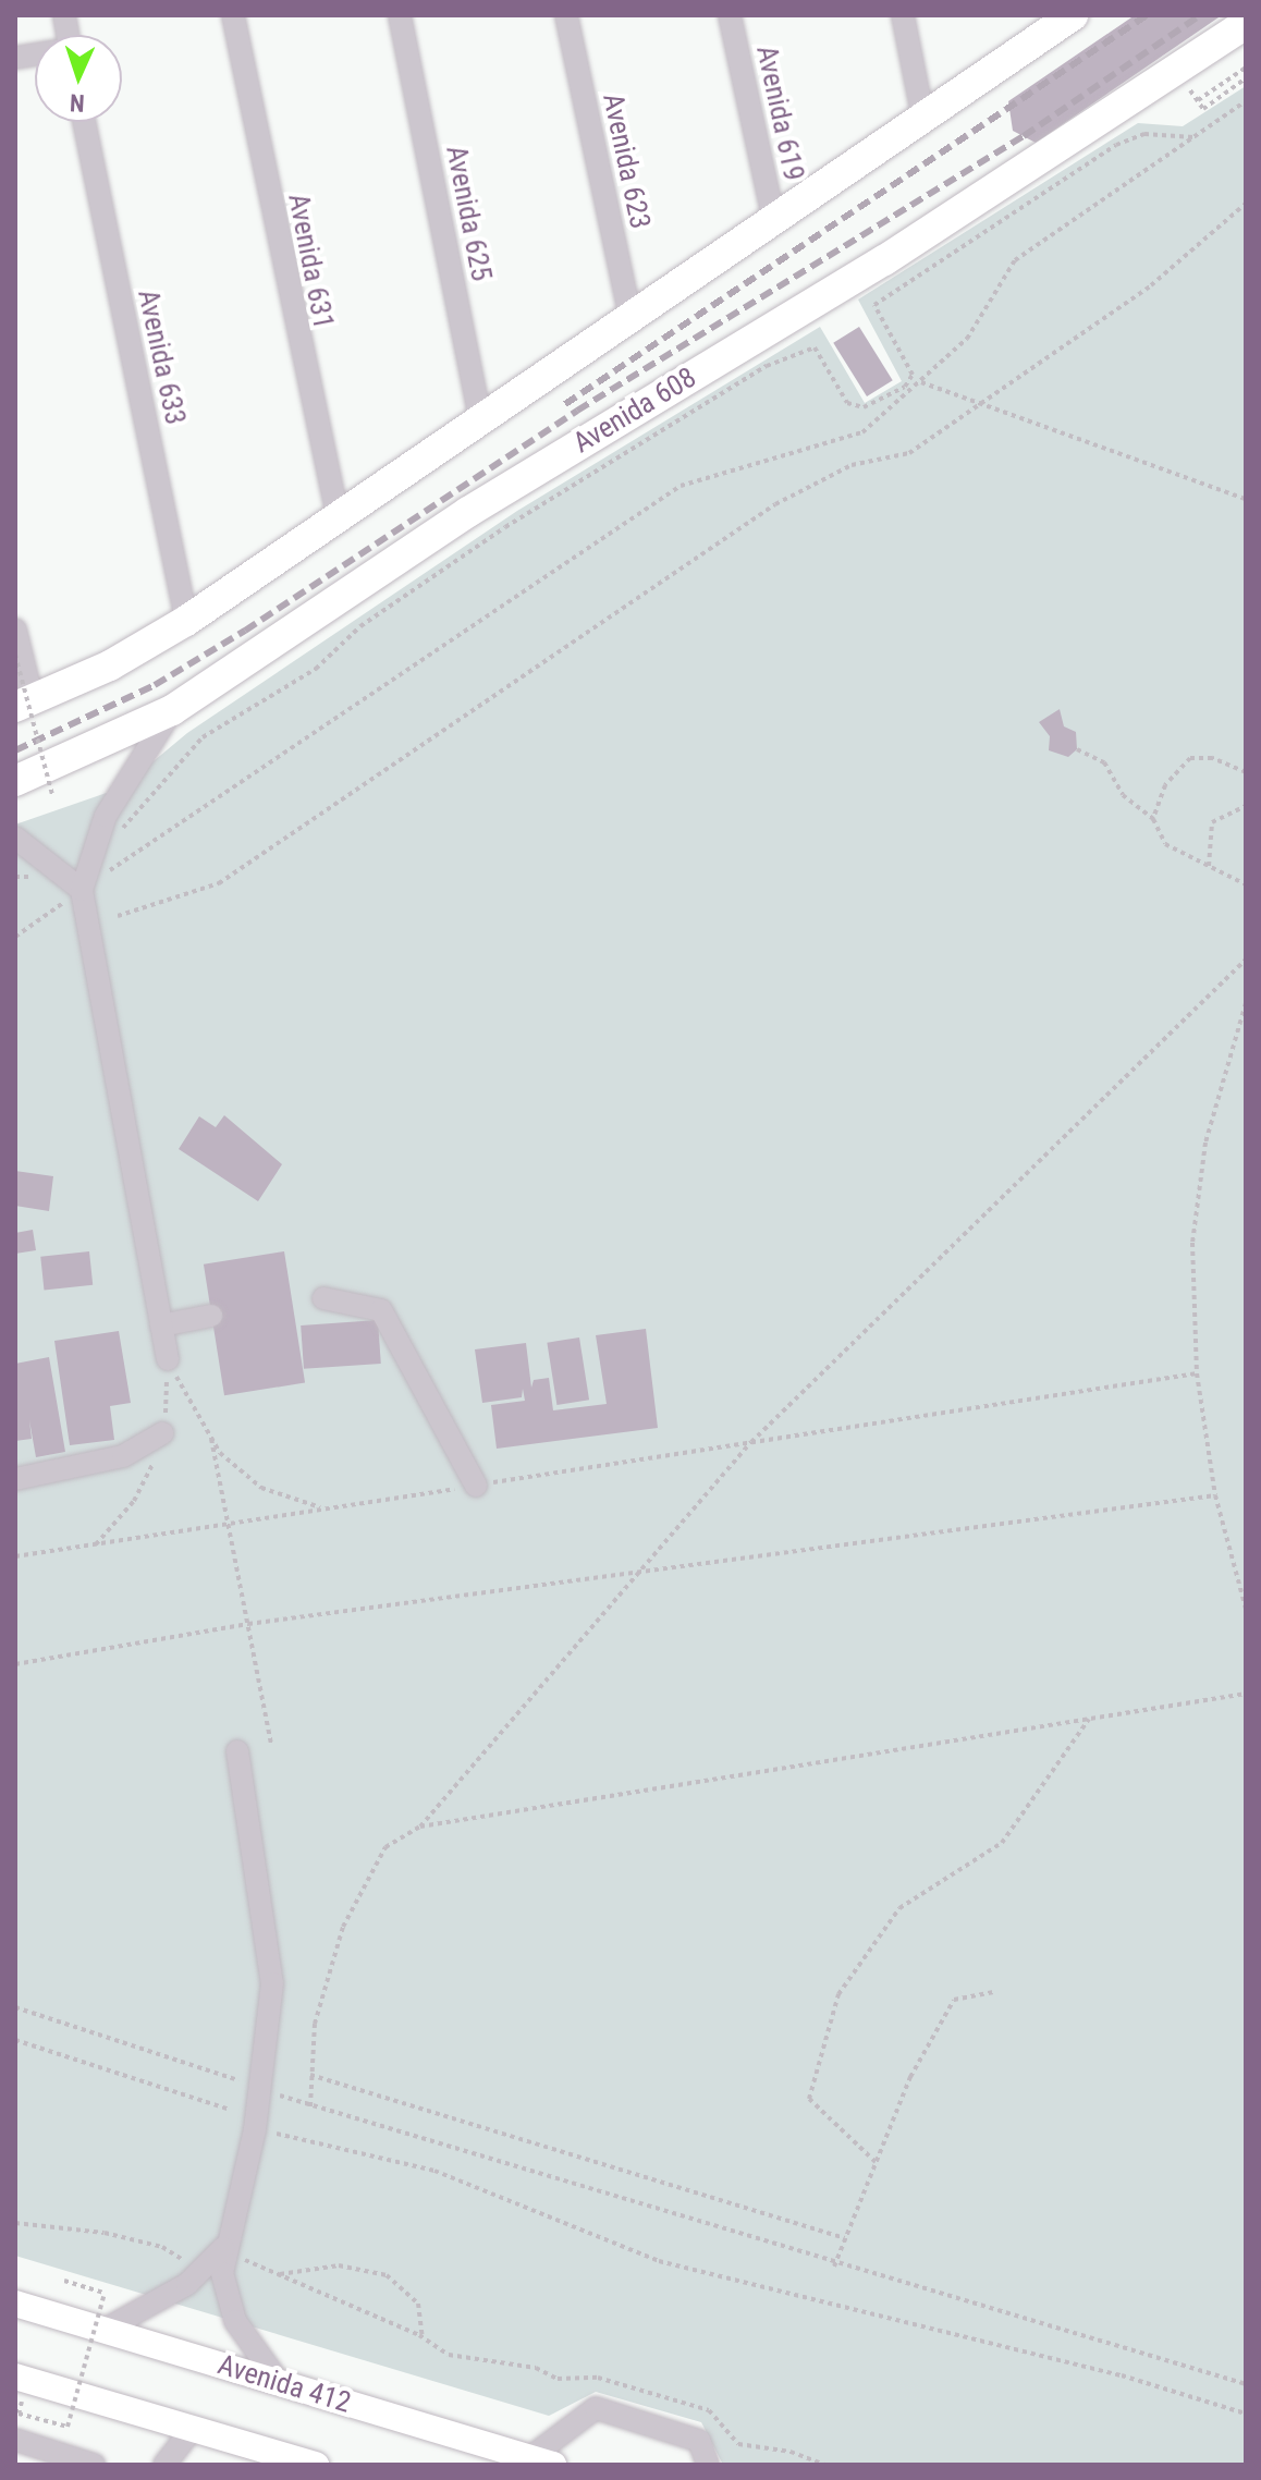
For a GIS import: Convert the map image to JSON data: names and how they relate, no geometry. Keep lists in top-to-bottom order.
{
  "streets": {
    "highway": ["Avenida 608"],
    "main road": ["Avenida 412"],
    "street": [
      "Avenida 619",
      "Avenida 623",
      "Avenida 625",
      "Avenida 631",
      "Avenida 633"
    ]
  },
  "north": "bottom"
}
